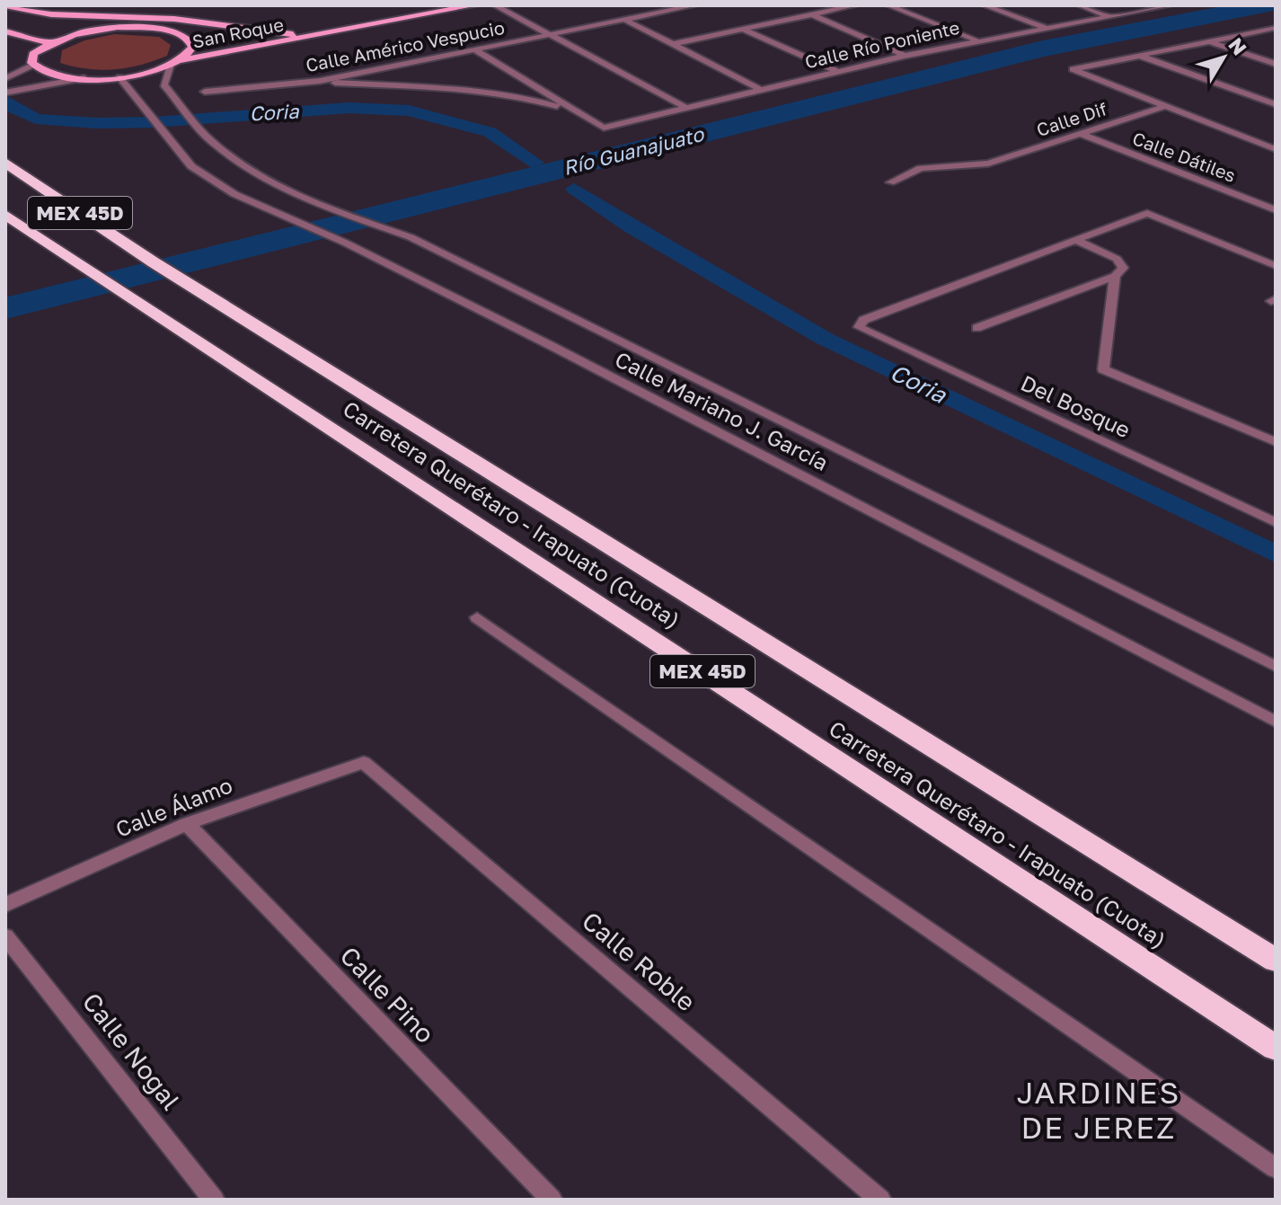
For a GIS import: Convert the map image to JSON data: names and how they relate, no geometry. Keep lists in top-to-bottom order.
{
  "streets": {
    "highway": ["MEX 45D", "Carretera Querétaro - Irapuato (Cuota)"],
    "main road": ["San Roque"],
    "street": [
      "Calle Río Poniente",
      "Calle Américo Vespucio",
      "Calle Dif",
      "Calle Dátiles",
      "Del Bosque",
      "Calle Mariano J. García",
      "Calle Álamo",
      "Calle Roble",
      "Calle Pino",
      "Calle Nogal"
    ]
  },
  "crossings": [
    ["San Roque", "Calle Mariano J. García"],
    ["Calle Dif", "Calle Dátiles"],
    ["Calle Álamo", "Calle Roble"],
    ["Calle Álamo", "Calle Pino"]
  ],
  "districts": ["JARDINES DE JEREZ"],
  "water": ["Coria", "Río Guanajuato"],
  "north": "top right"
}
